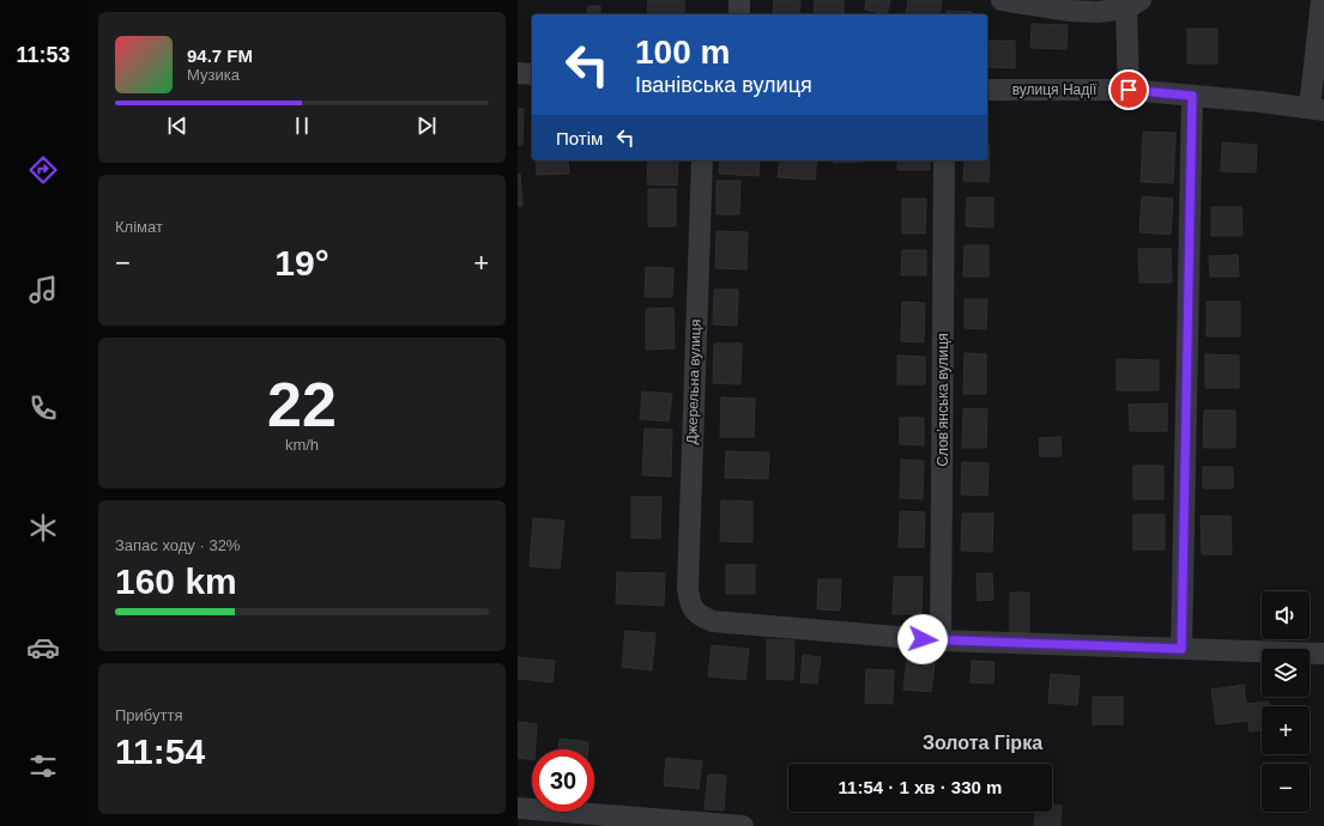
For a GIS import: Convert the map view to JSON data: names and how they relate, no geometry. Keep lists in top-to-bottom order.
{
  "streets": {
    "street": ["вулиця Надії", "Джерельна вулиця", "Словʼянська вулиця"]
  },
  "crossings": [
    ["Джерельна вулиця", "Словʼянська вулиця"]
  ],
  "districts": ["Золота Гірка"],
  "page": {
    "tabs": "11:53",
    "turn": ["100 m", "Іванівська вулиця"],
    "song": ["94.7 FM", "Музика"],
    "then": "Потім",
    "tile": [
      "Клімат",
      ["22", "km/h"],
      ["Запас ходу · 32%", "160 km"],
      ["Прибуття", "11:54"]
    ],
    "heat": ["−", "19°", "+"],
    "map_buttons": ["+", "−"],
    "limit": "30",
    "trip": "11:54 · 1 хв · 330 m"
  }
}
